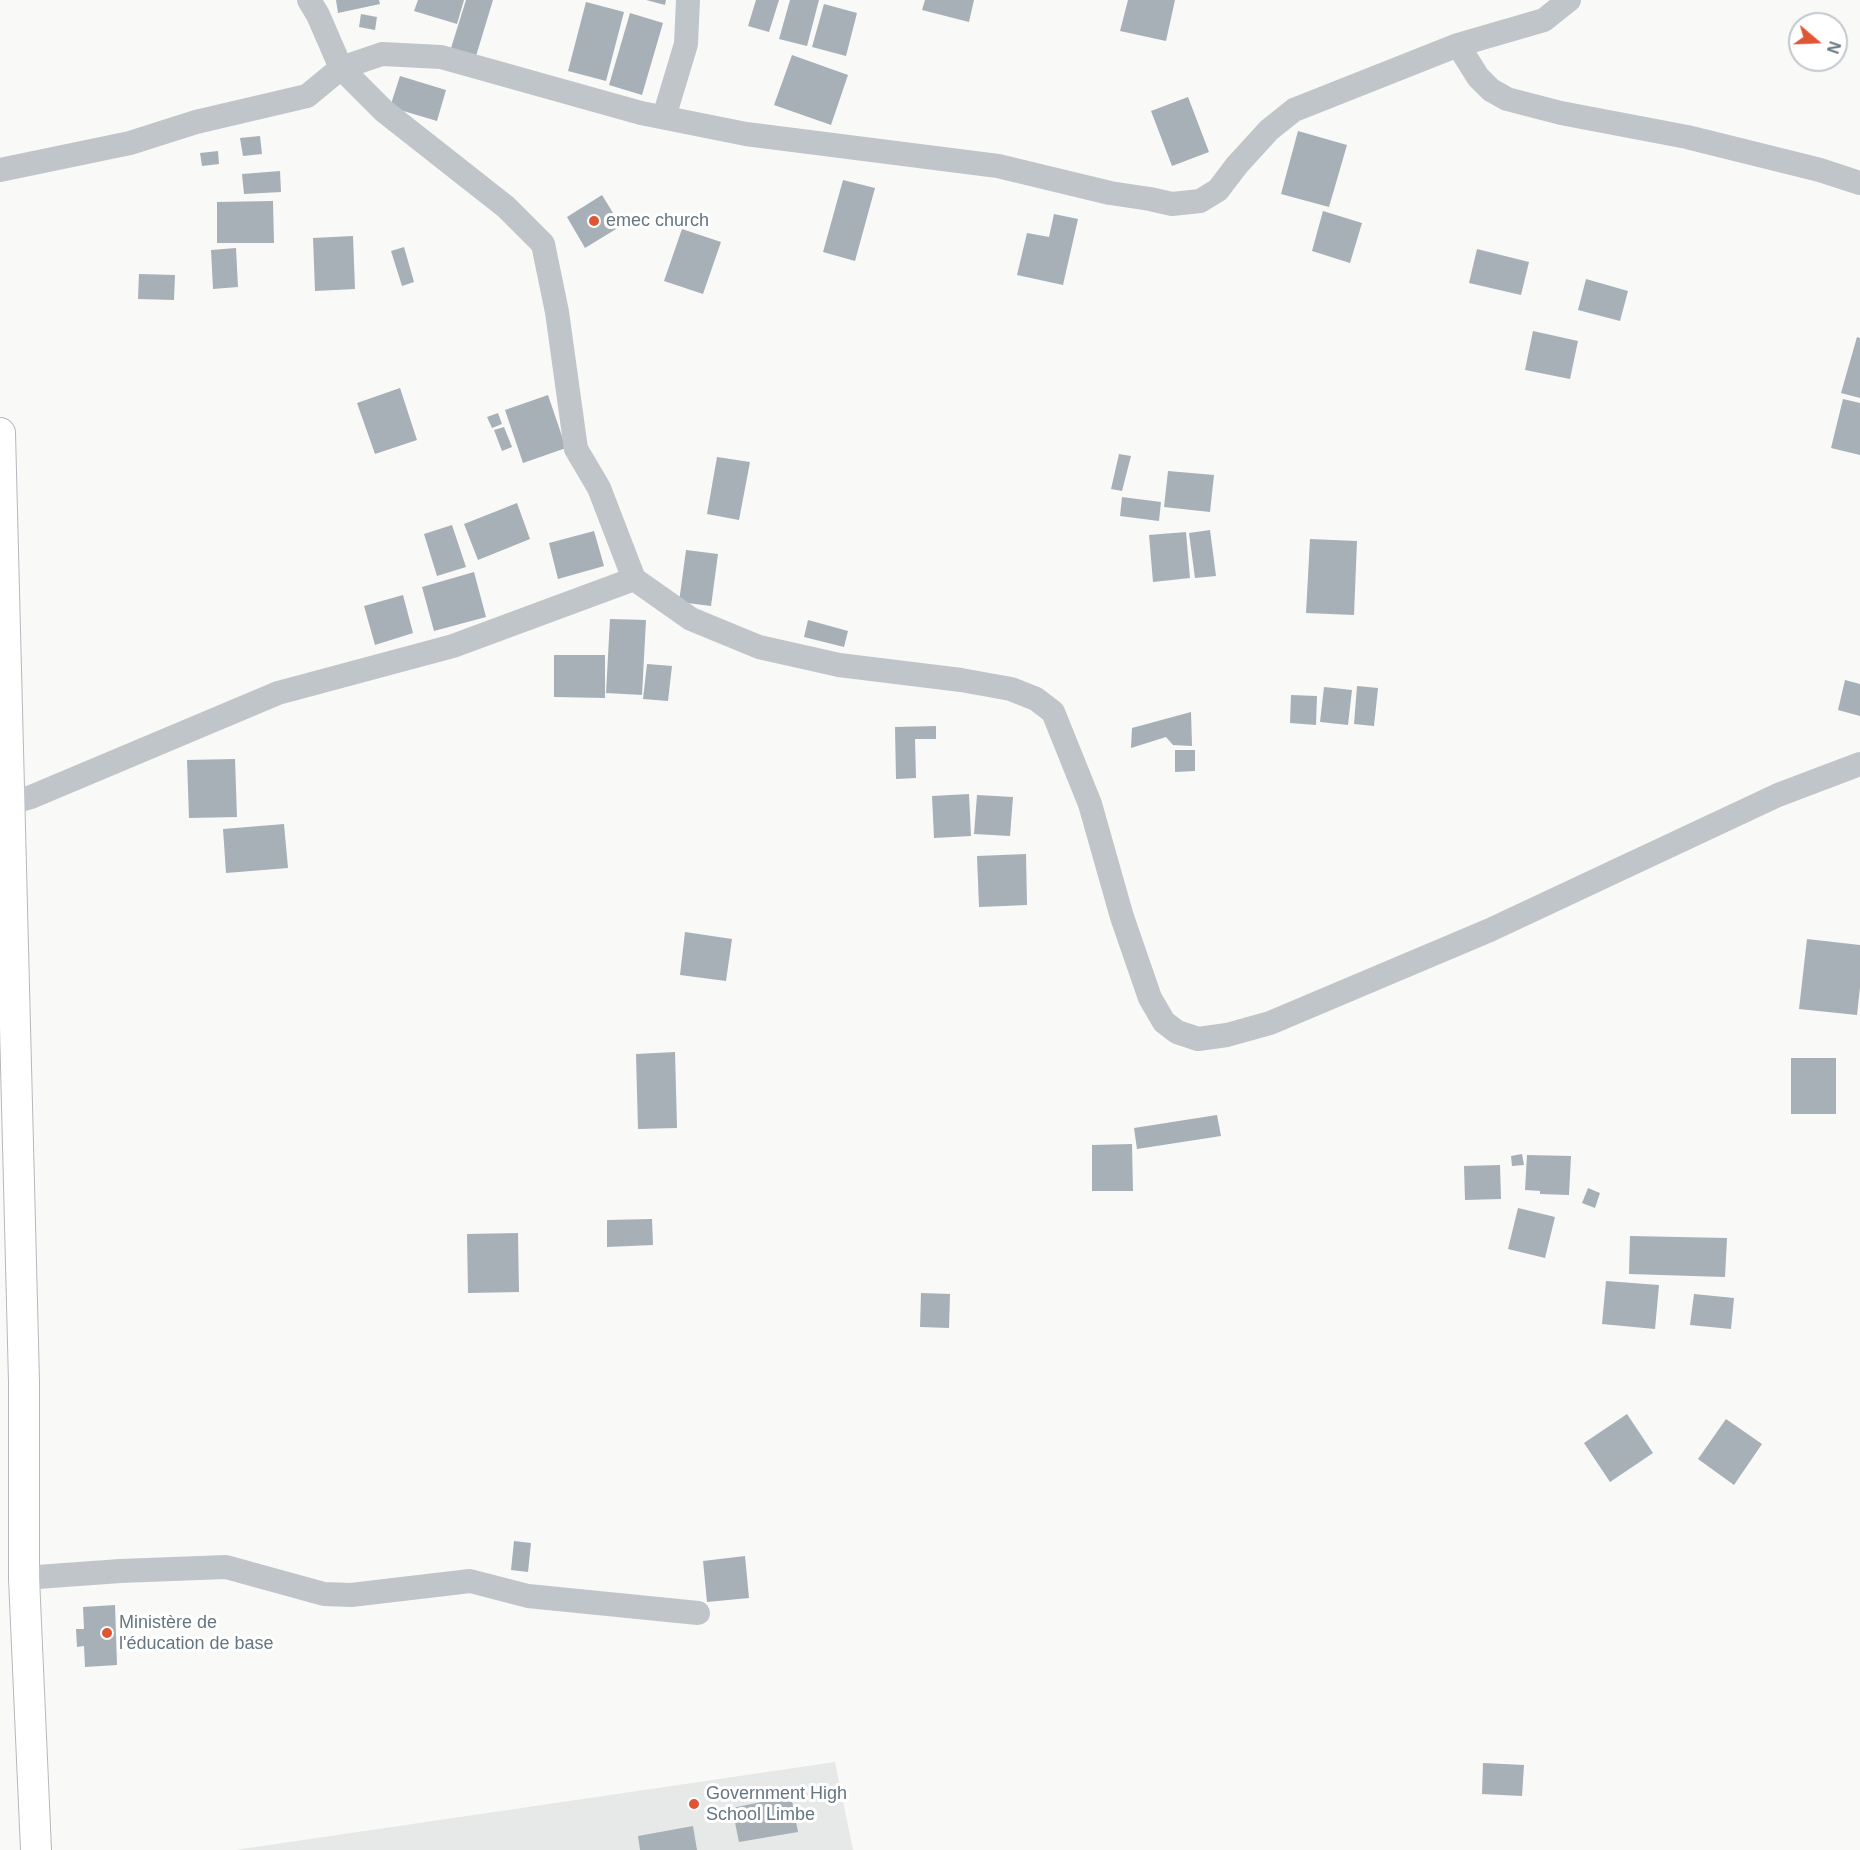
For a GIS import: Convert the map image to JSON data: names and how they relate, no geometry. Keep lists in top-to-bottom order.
{
  "places": ["emec church", "Ministère de l'éducation de base", "Government High School Limbe"],
  "north": "right"
}
